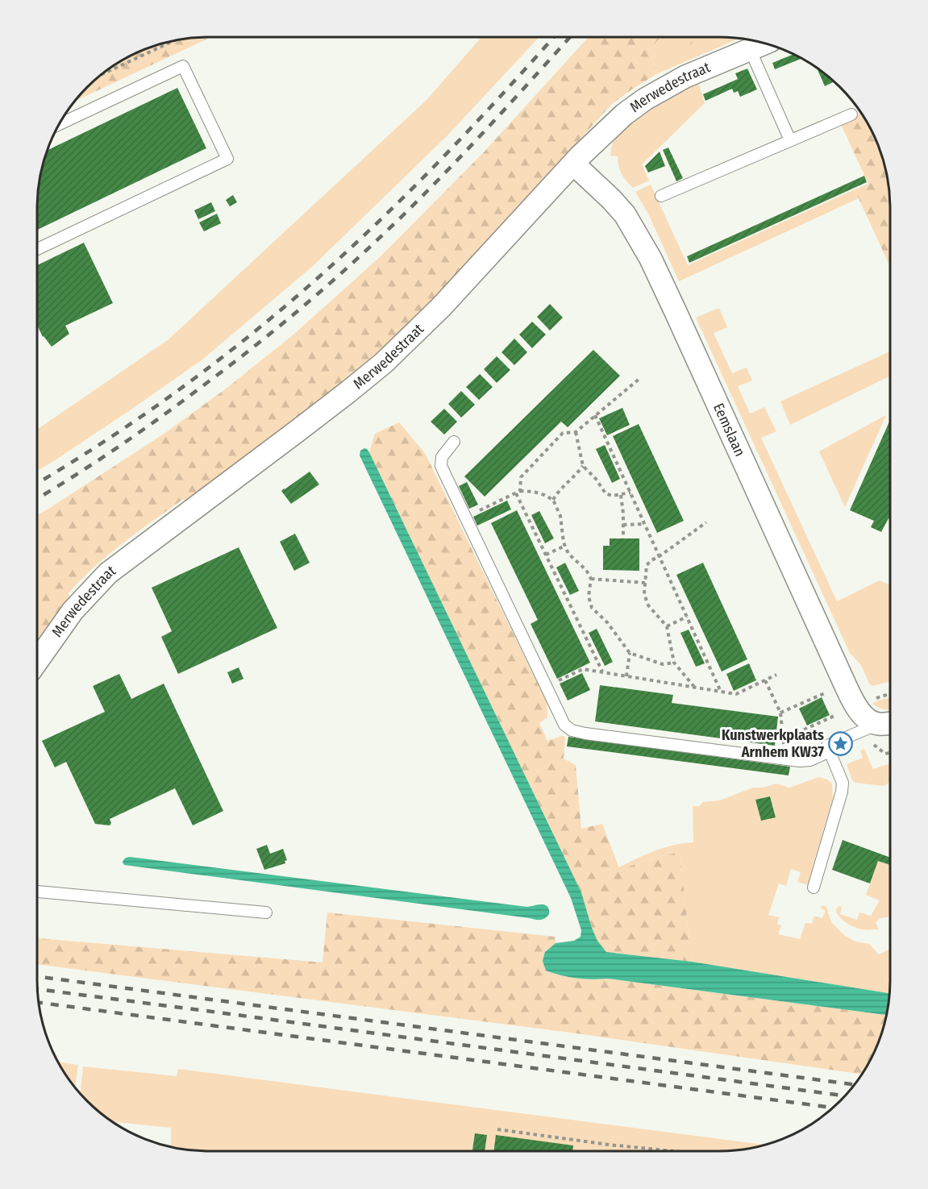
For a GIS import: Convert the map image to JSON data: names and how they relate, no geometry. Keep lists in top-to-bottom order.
{
  "streets": {
    "street": ["Merwedestraat", "Eemslaan"]
  },
  "crossings": [
    ["Merwedestraat", "Eemslaan"]
  ],
  "places": {
    "place": ["Kunstwerkplaats Arnhem KW37"]
  }
}
